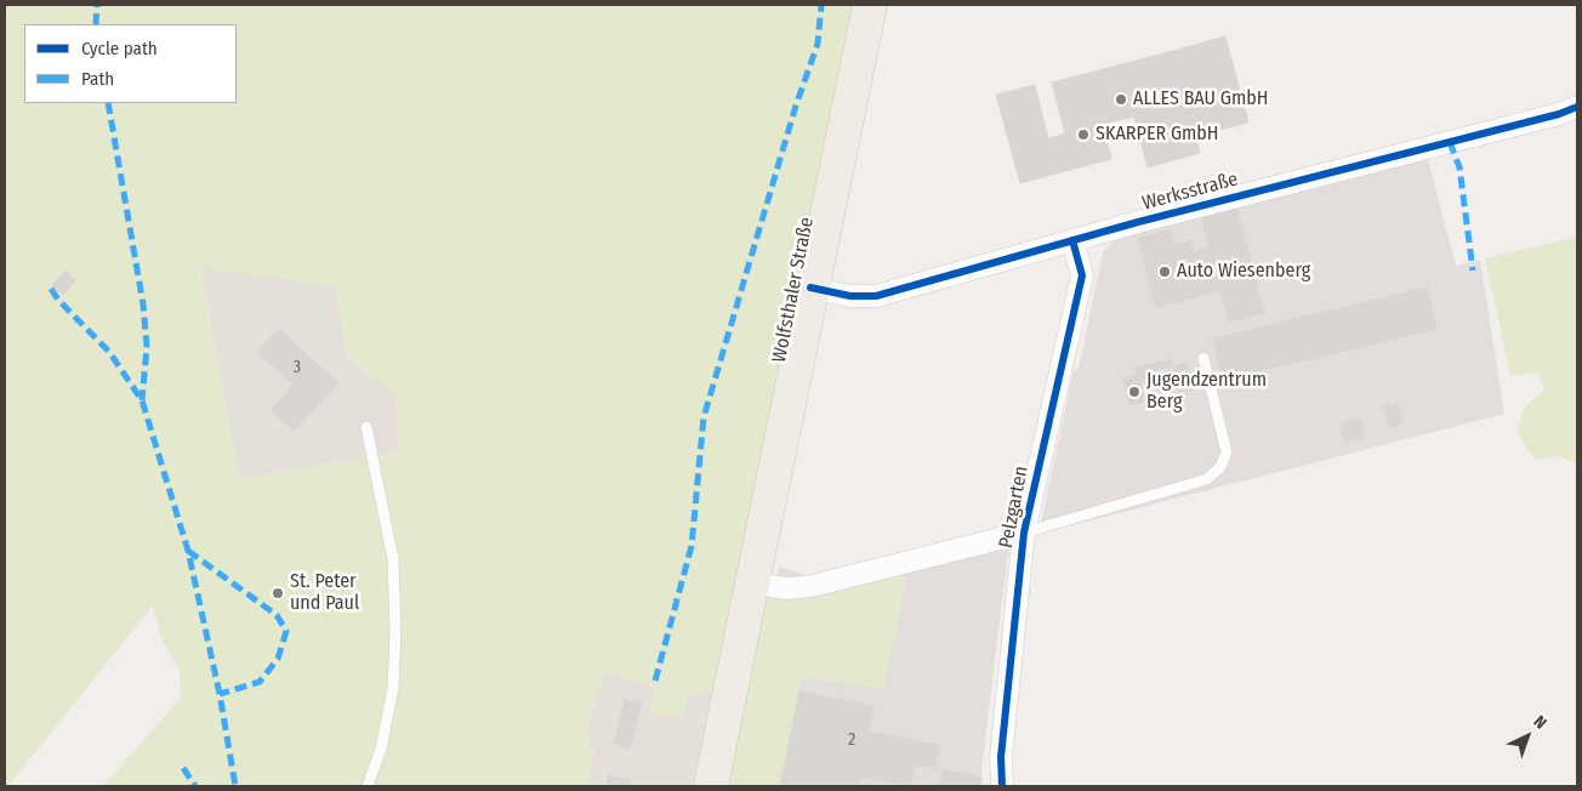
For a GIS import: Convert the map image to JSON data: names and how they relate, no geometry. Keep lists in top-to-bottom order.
{
  "streets": {
    "main road": ["Wolfsthaler Straße"],
    "street": ["Werksstraße", "Pelzgarten"]
  },
  "crossings": [
    ["Werksstraße", "Wolfsthaler Straße"],
    ["Werksstraße", "Pelzgarten"]
  ],
  "places": [
    "ALLES BAU GmbH",
    "SKARPER GmbH",
    "Auto Wiesenberg",
    "Jugendzentrum Berg",
    "St. Peter und Paul"
  ],
  "house_numbers": ["3", "2"],
  "legend": ["Cycle path", "Path"],
  "north": "top right"
}
